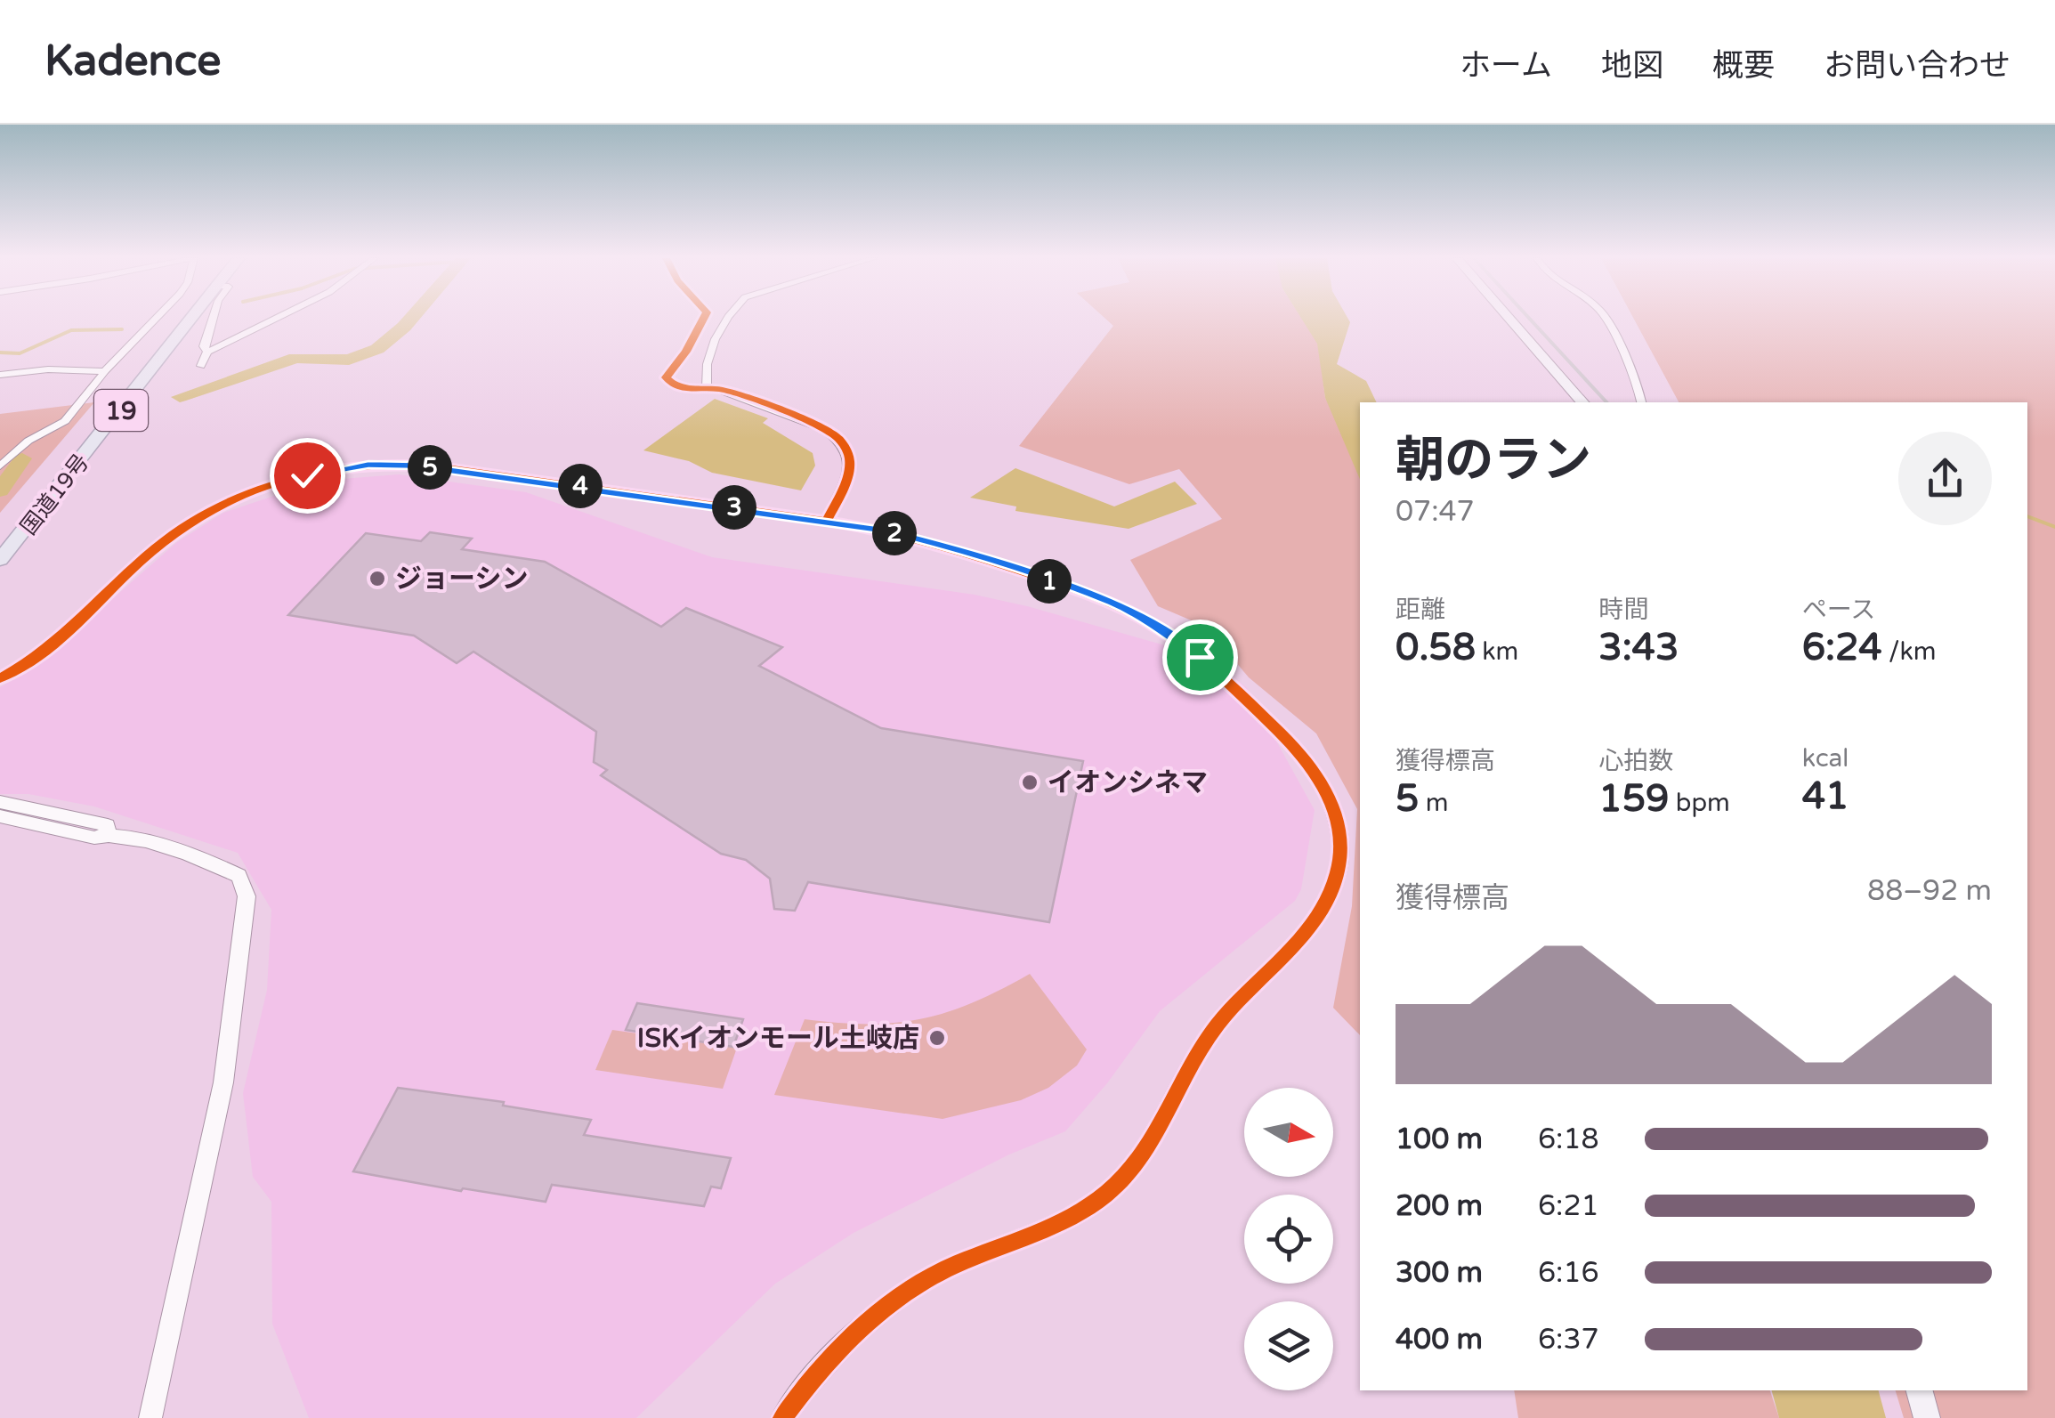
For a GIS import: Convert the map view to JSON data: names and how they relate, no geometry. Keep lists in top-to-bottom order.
{
  "streets": {
    "highway": ["19", "国道19号"]
  },
  "places": ["ジョーシン", "イオンシネマ", "ISKイオンモール土岐店"],
  "north": "right",
  "page": {
    "header": "Kadence",
    "nav": [
      "ホーム",
      "地図",
      "概要",
      "お問い合わせ"
    ],
    "heading": ["朝のラン", "07:47"],
    "pins": [
      "5",
      "4",
      "3",
      "2",
      "1"
    ],
    "stats": [
      ["距離", "0.58 km"],
      ["時間", "3:43"],
      ["ペース", "6:24 /km"],
      ["獲得標高", "5 m"],
      ["心拍数", "159 bpm"],
      ["kcal", "41"]
    ],
    "chart": ["獲得標高", "88–92 m"],
    "list": [
      {
        "name": "100 m",
        "note": "6:18"
      },
      {
        "name": "200 m",
        "note": "6:21"
      },
      {
        "name": "300 m",
        "note": "6:16"
      },
      {
        "name": "400 m",
        "note": "6:37"
      }
    ]
  }
}
